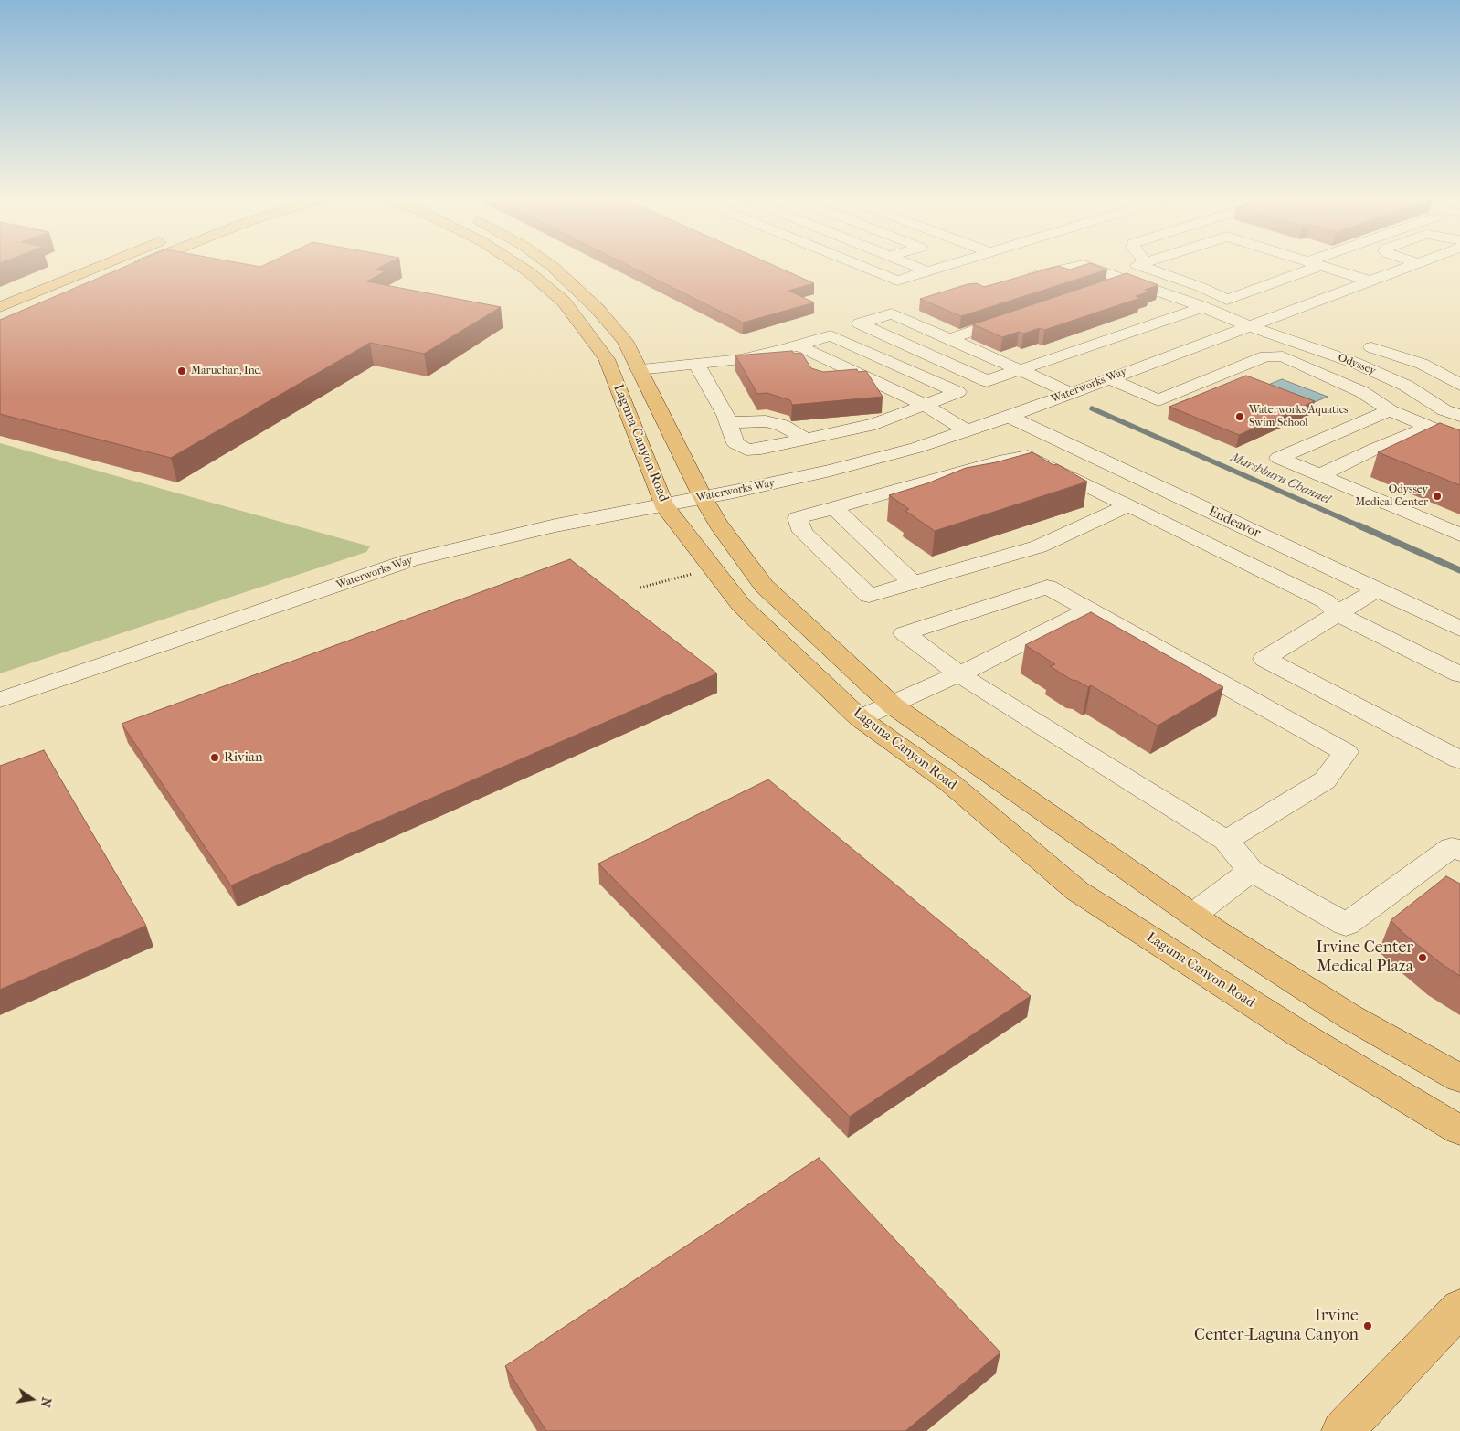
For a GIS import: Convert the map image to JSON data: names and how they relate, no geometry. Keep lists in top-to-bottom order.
{
  "streets": {
    "main road": ["Laguna Canyon Road"],
    "street": ["Odyssey", "Waterworks Way", "Endeavor"]
  },
  "crossings": [
    ["Odyssey", "Waterworks Way"],
    ["Waterworks Way", "Laguna Canyon Road"],
    ["Waterworks Way", "Endeavor"]
  ],
  "water": ["Marshburn Channel"],
  "places": [
    "Maruchan, Inc.",
    "Waterworks Aquatics Swim School",
    "Odyssey Medical Center",
    "Rivian",
    "Irvine Center Medical Plaza",
    "Irvine Center-Laguna Canyon"
  ],
  "north": "right"
}
